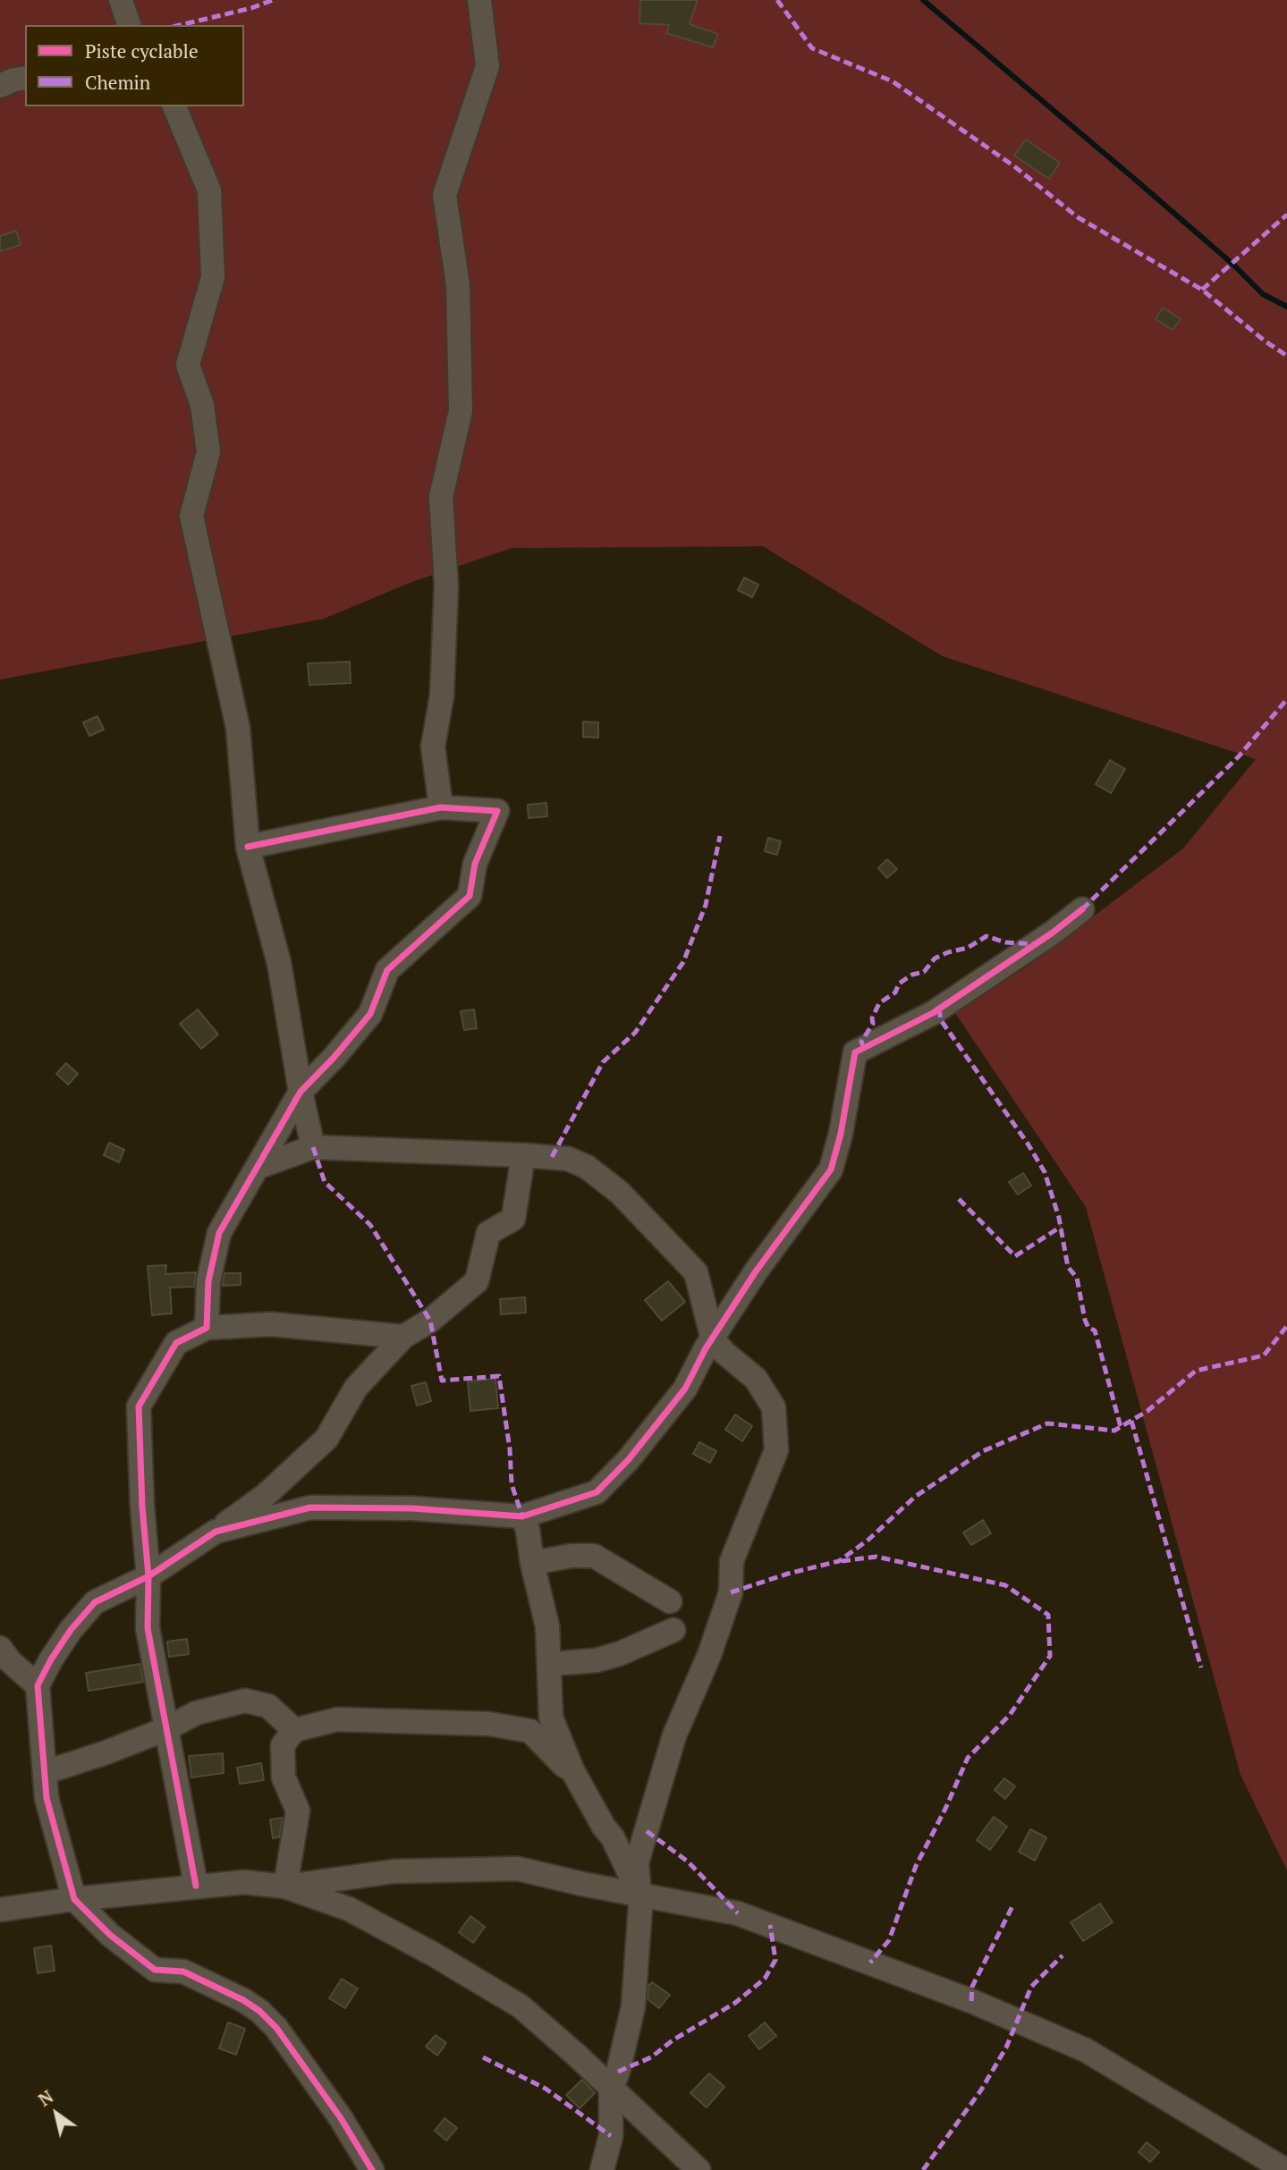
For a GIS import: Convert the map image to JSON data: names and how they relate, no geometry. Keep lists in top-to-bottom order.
{
  "legend": ["Piste cyclable", "Chemin"],
  "north": "top left"
}
